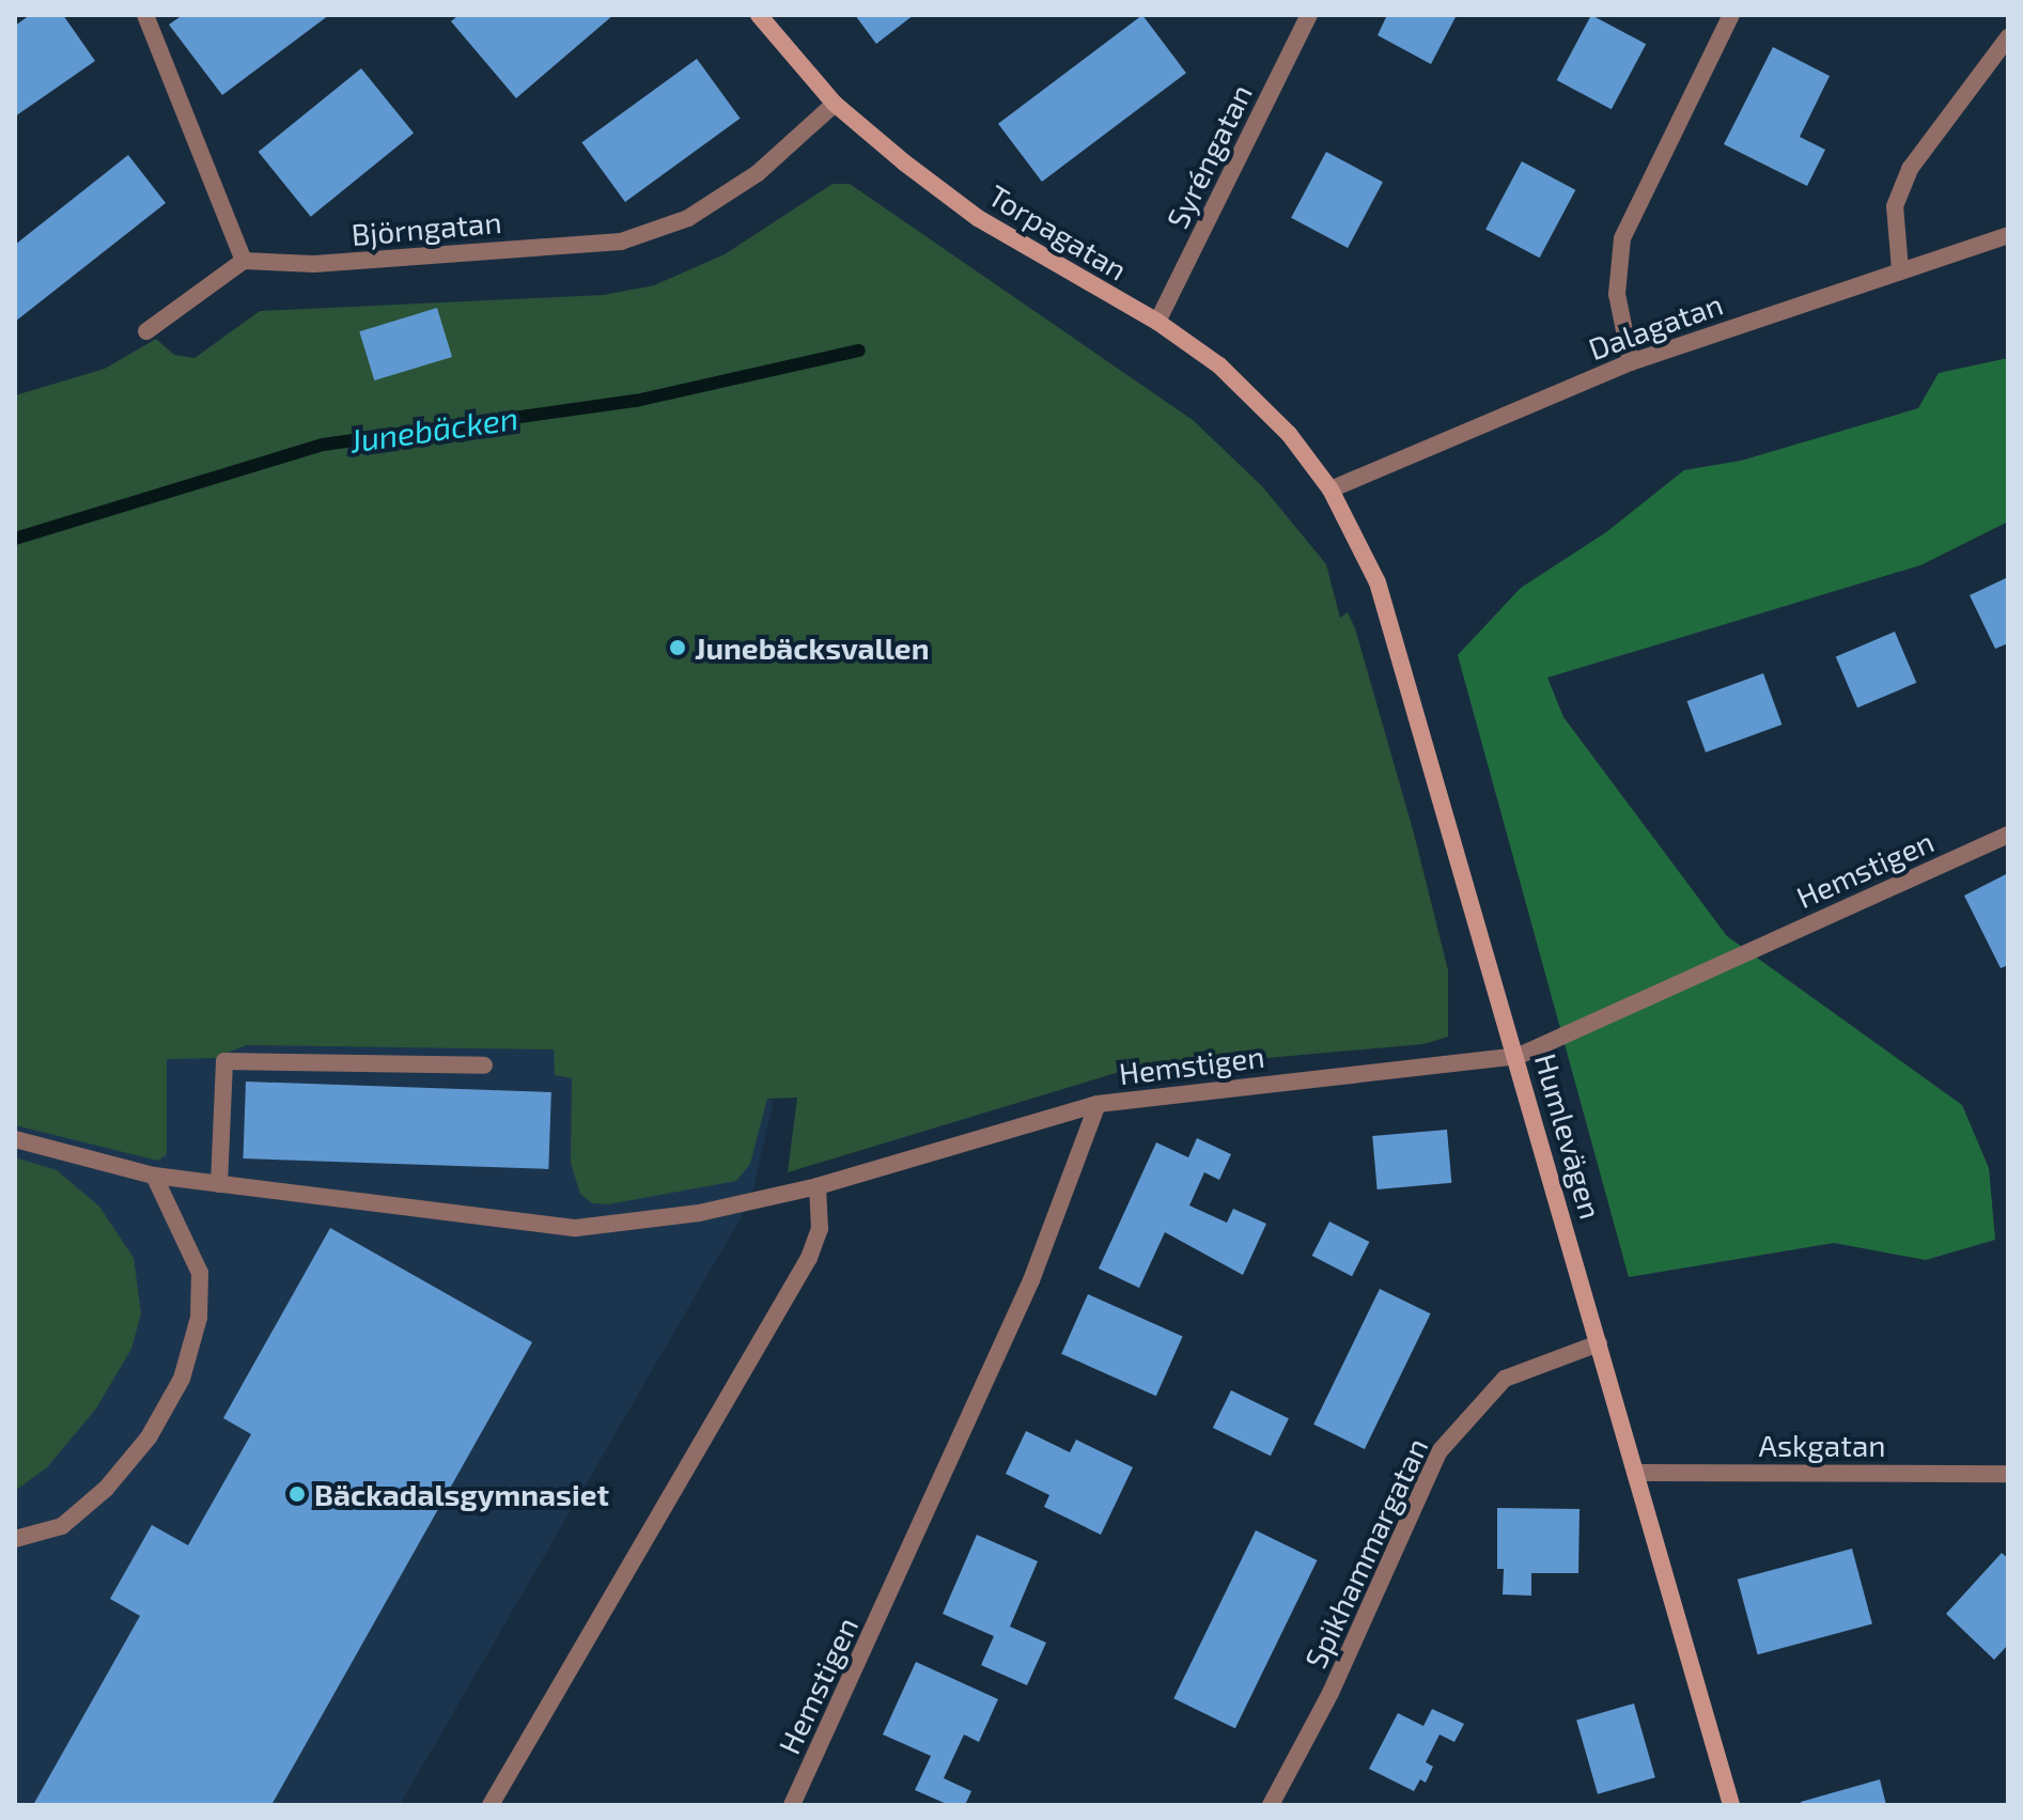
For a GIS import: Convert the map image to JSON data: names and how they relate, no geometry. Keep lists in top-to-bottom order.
{
  "streets": {
    "street": [
      "Syréngatan",
      "Björngatan",
      "Torpagatan",
      "Dalagatan",
      "Hemstigen",
      "Humlevägen",
      "Askgatan",
      "Spikhammargatan"
    ]
  },
  "crossings": [
    ["Syréngatan", "Torpagatan"],
    ["Björngatan", "Torpagatan"],
    ["Torpagatan", "Dalagatan"],
    ["Torpagatan", "Humlevägen"],
    ["Dalagatan", "Humlevägen"],
    ["Hemstigen", "Humlevägen"],
    ["Humlevägen", "Askgatan"],
    ["Humlevägen", "Spikhammargatan"]
  ],
  "water": ["Junebäcken"],
  "places": ["Junebäcksvallen", "Bäckadalsgymnasiet"]
}
